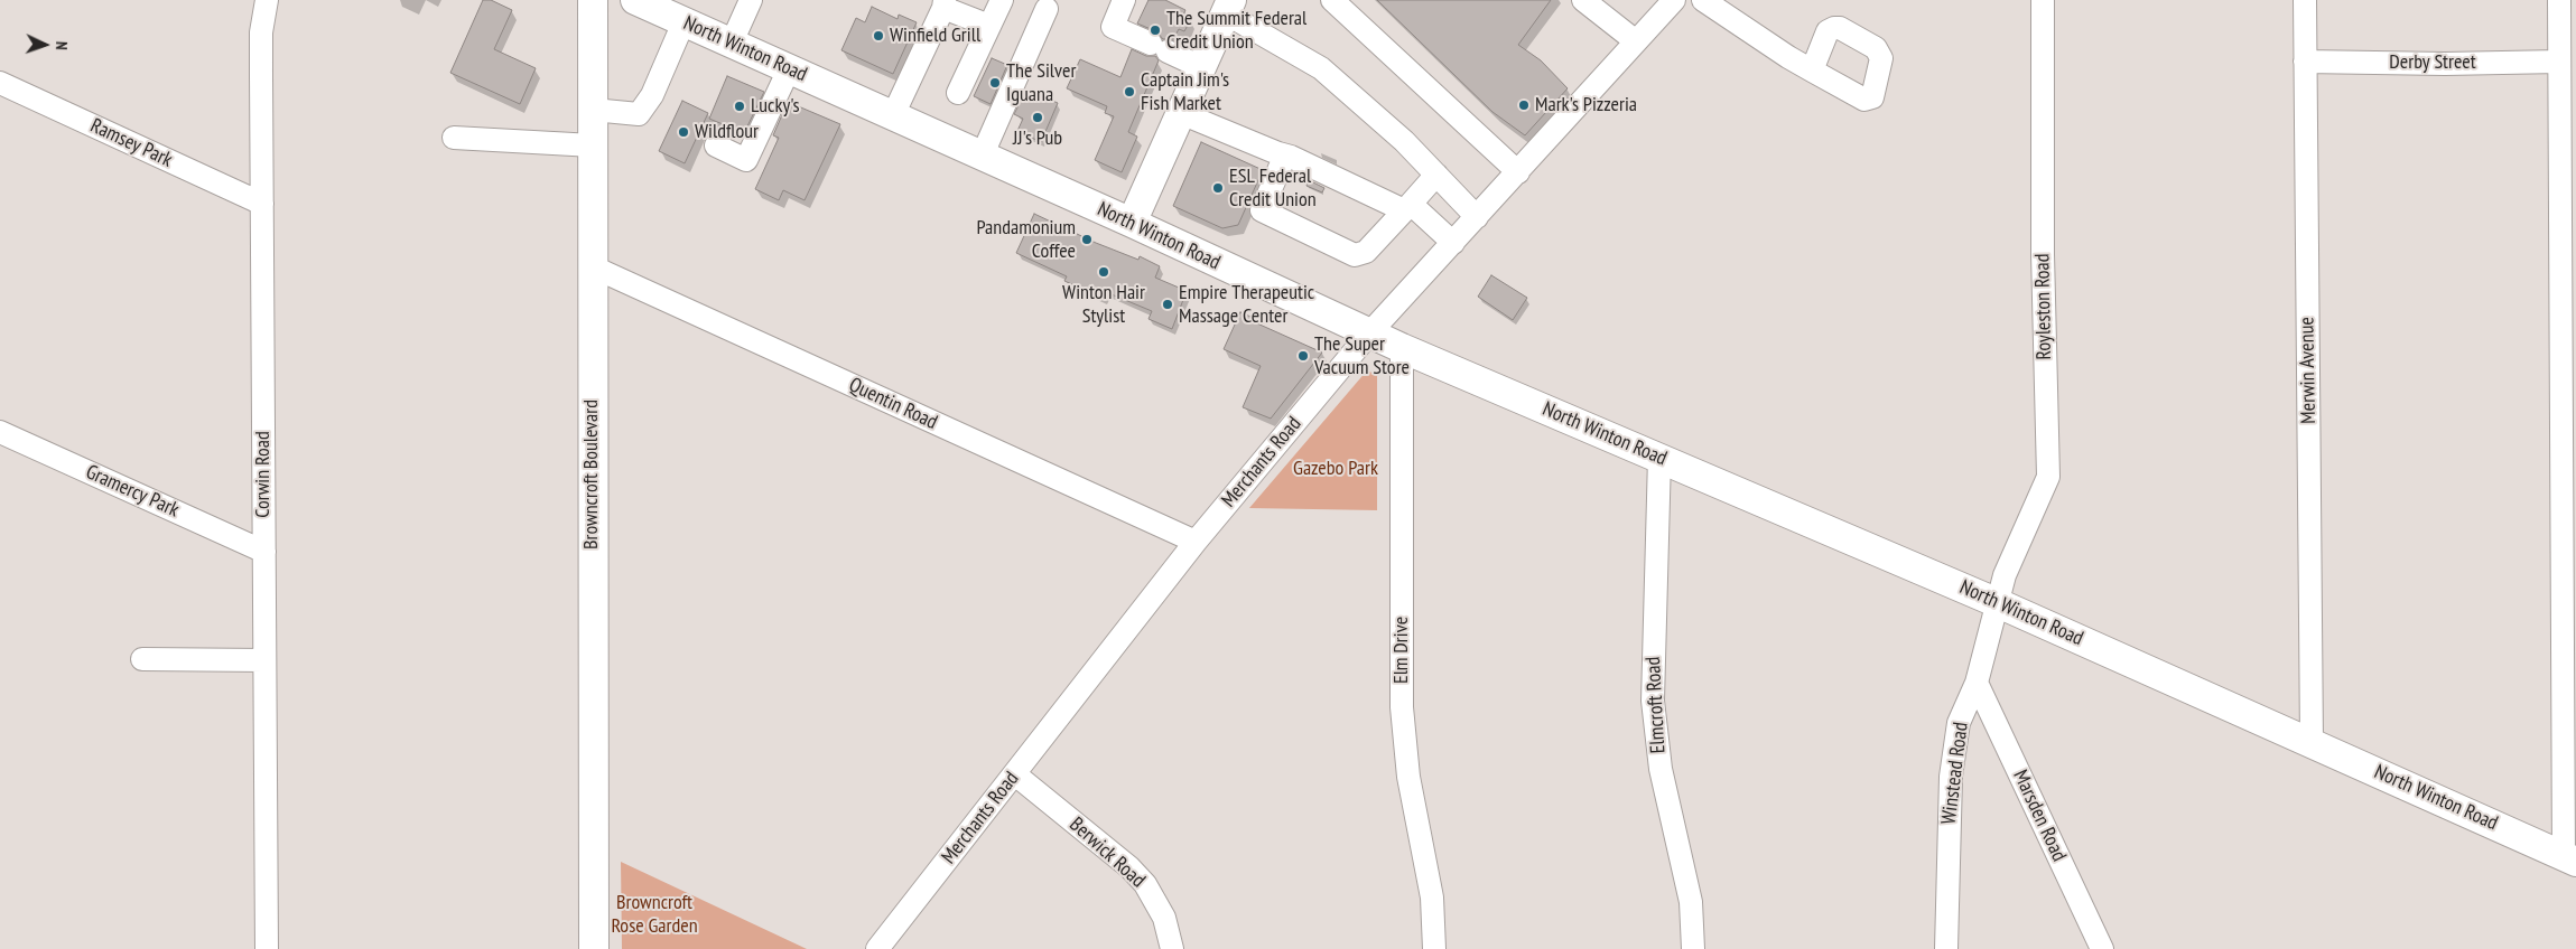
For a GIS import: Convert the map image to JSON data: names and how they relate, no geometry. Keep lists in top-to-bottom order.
{
  "streets": {
    "main road": ["North Winton Road", "Browncroft Boulevard"],
    "street": [
      "Derby Street",
      "Ramsey Park",
      "Royleston Road",
      "Merwin Avenue",
      "Quentin Road",
      "Merchants Road",
      "Corwin Road",
      "Gramercy Park",
      "Elm Drive",
      "Elmcroft Road",
      "Winstead Road",
      "Marsden Road",
      "Berwick Road"
    ]
  },
  "crossings": [
    ["North Winton Road", "Royleston Road"],
    ["North Winton Road", "Merwin Avenue"],
    ["North Winton Road", "Merchants Road"],
    ["North Winton Road", "Elm Drive"],
    ["North Winton Road", "Elmcroft Road"],
    ["North Winton Road", "Winstead Road"],
    ["Derby Street", "Merwin Avenue"],
    ["Ramsey Park", "Corwin Road"],
    ["Royleston Road", "Winstead Road"],
    ["Quentin Road", "Merchants Road"],
    ["Quentin Road", "Browncroft Boulevard"],
    ["Merchants Road", "Berwick Road"],
    ["Corwin Road", "Gramercy Park"],
    ["Winstead Road", "Marsden Road"]
  ],
  "parks": ["Gazebo Park", "Browncroft Rose Garden"],
  "places": [
    "The Summit Federal Credit Union",
    "Winfield Grill",
    "The Silver Iguana",
    "Captain Jim's Fish Market",
    "Mark's Pizzeria",
    "Lucky's",
    "JJ's Pub",
    "Wildflour",
    "ESL Federal Credit Union",
    "Pandamonium Coffee",
    "Winton Hair Stylist",
    "Empire Therapeutic Massage Center",
    "The Super Vacuum Store"
  ],
  "north": "right"
}
